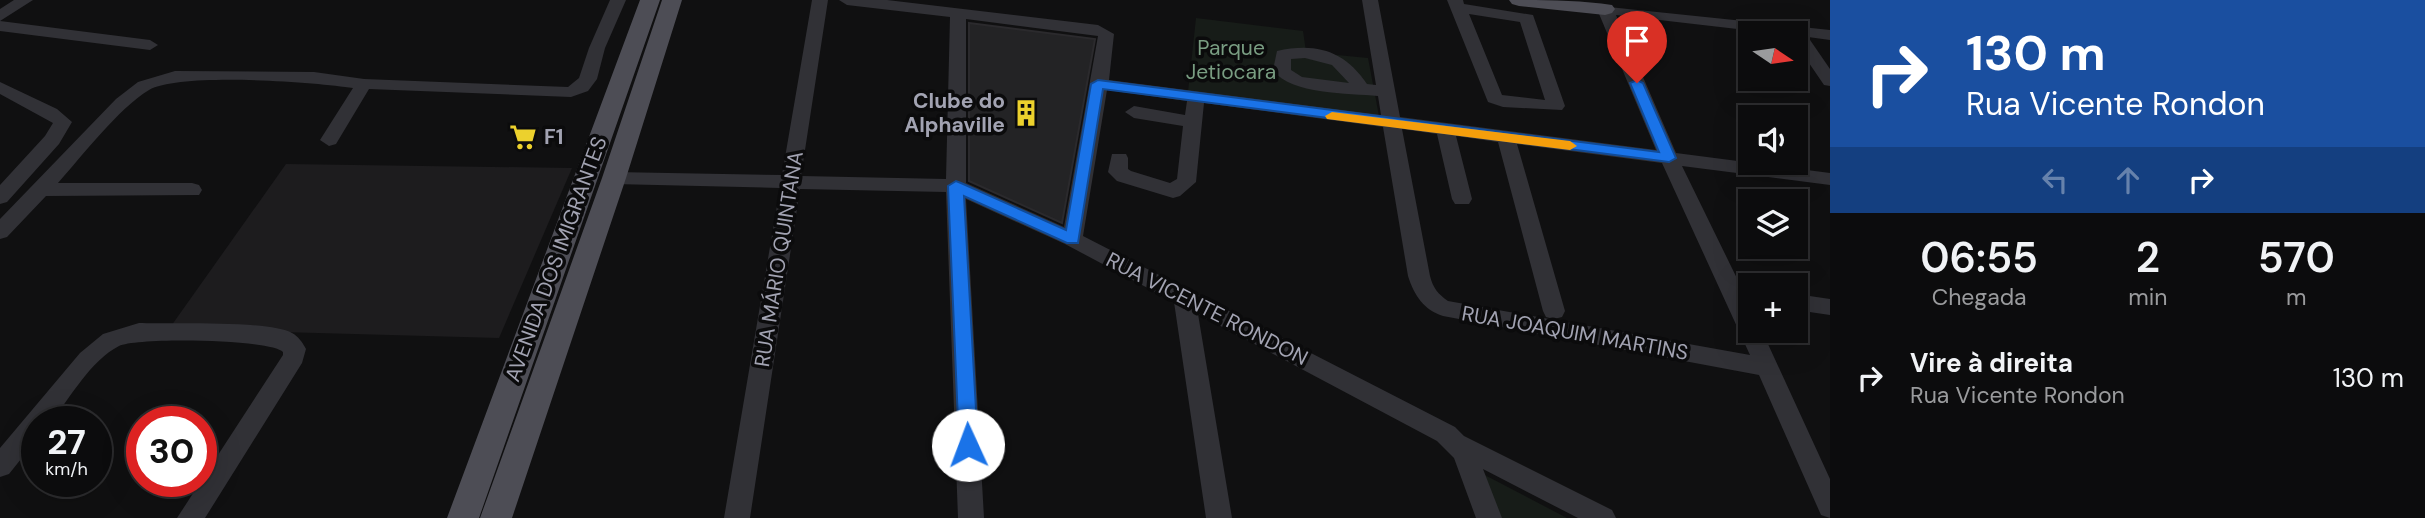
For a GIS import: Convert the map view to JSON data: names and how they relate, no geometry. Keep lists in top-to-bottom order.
{
  "streets": {
    "main road": ["AVENIDA DOS IMIGRANTES"],
    "street": ["RUA MÁRIO QUINTANA", "RUA VICENTE RONDON", "RUA JOAQUIM MARTINS"]
  },
  "crossings": [
    ["AVENIDA DOS IMIGRANTES", "RUA VICENTE RONDON"],
    ["RUA MÁRIO QUINTANA", "RUA VICENTE RONDON"]
  ],
  "parks": ["Parque Jetiocara"],
  "places": {
    "building": ["Clube do Alphaville"],
    "supermarket": ["F1"]
  },
  "north": "right",
  "page": {
    "turn": ["130 m", "Rua Vicente Rondon"],
    "map_buttons": "+",
    "eta": [
      "06:55",
      "Chegada",
      "2",
      "min",
      "570",
      "m"
    ],
    "list": [
      {
        "name": "Vire à direita",
        "note": "Rua Vicente Rondon",
        "value": "130 m"
      }
    ],
    "speed": "27 km/h",
    "limit": "30"
  }
}
